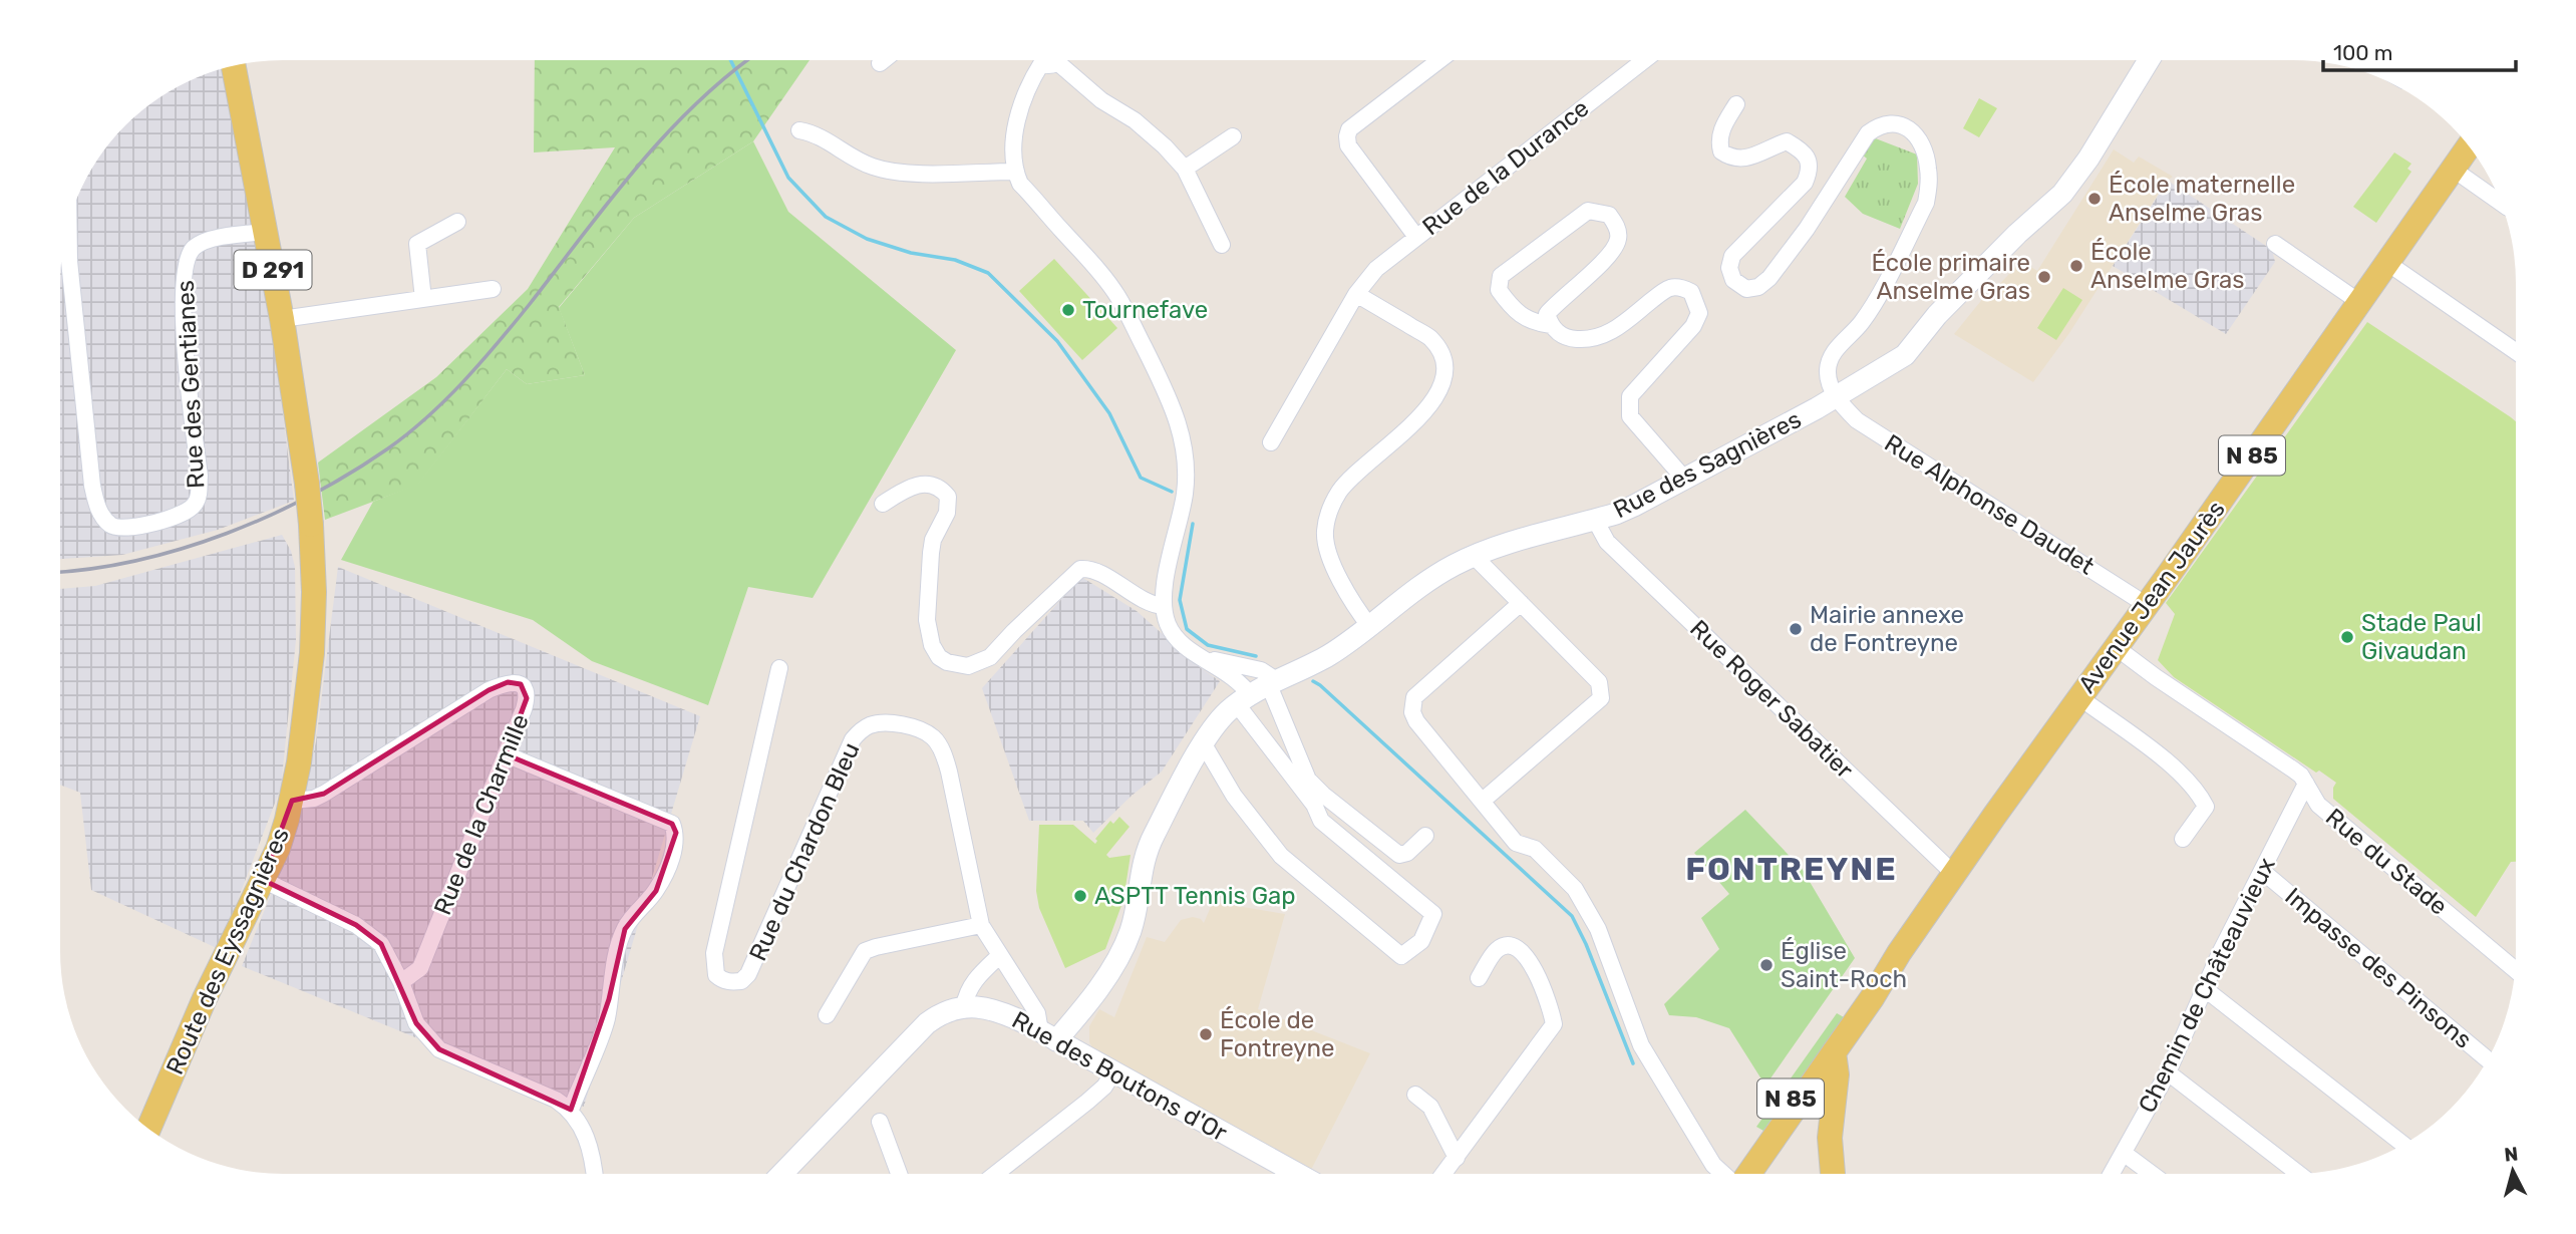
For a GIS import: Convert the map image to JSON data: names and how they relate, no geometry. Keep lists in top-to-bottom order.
{
  "streets": {
    "main road": [
      "D 291",
      "N 85",
      "Rue des Sagnières",
      "Avenue Jean Jaurès",
      "Route des Eyssagnières",
      "Rue des Boutons d'Or"
    ],
    "street": [
      "Rue de la Durance",
      "Rue des Gentianes",
      "Rue Alphonse Daudet",
      "Rue Roger Sabatier",
      "Rue de la Charmille",
      "Rue du Chardon Bleu",
      "Rue du Stade",
      "Impasse des Pinsons",
      "Chemin de Châteauvieux"
    ]
  },
  "crossings": [
    ["Rue des Gentianes", "Route des Eyssagnières"],
    ["Rue des Sagnières", "Rue Alphonse Daudet"],
    ["Rue des Sagnières", "Rue Roger Sabatier"],
    ["Rue des Sagnières", "Rue du Chardon Bleu"],
    ["Rue des Sagnières", "Rue des Boutons d'Or"],
    ["Rue Alphonse Daudet", "Avenue Jean Jaurès"],
    ["Avenue Jean Jaurès", "Rue Roger Sabatier"],
    ["Avenue Jean Jaurès", "Rue du Stade"],
    ["Rue de la Charmille", "Route des Eyssagnières"],
    ["Rue du Chardon Bleu", "Rue des Boutons d'Or"],
    ["Rue du Stade", "Chemin de Châteauvieux"],
    ["Impasse des Pinsons", "Chemin de Châteauvieux"]
  ],
  "districts": ["FONTREYNE"],
  "places": [
    "École maternelle Anselme Gras",
    "École Anselme Gras",
    "École primaire Anselme Gras",
    "Tournefave",
    "Mairie annexe de Fontreyne",
    "Stade Paul Givaudan",
    "ASPTT Tennis Gap",
    "Église Saint-Roch",
    "École de Fontreyne"
  ],
  "scale_bar": "100 m",
  "north": "top"
}
